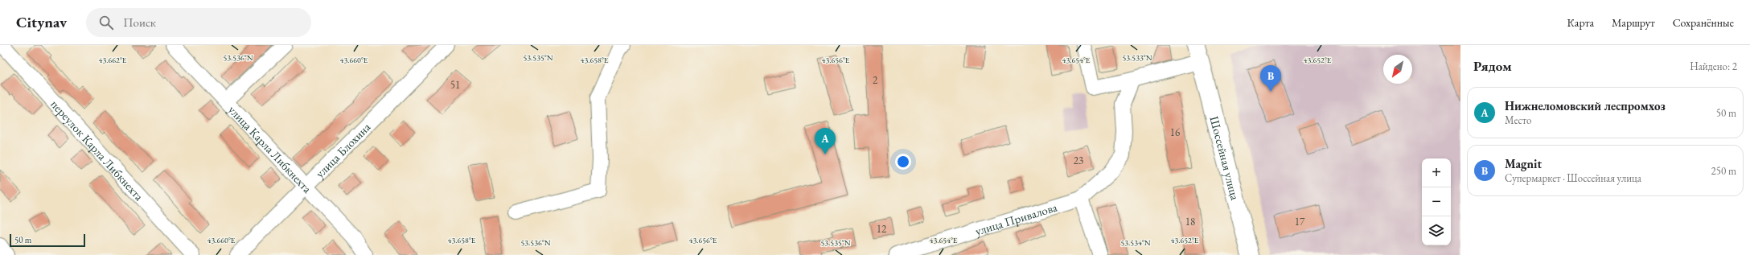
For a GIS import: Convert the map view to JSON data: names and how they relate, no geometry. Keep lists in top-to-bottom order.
{
  "streets": {
    "main road": ["Шоссейная улица"],
    "street": [
      "улица Карла Либкнехта",
      "переулок Карла Либкнехта",
      "улица Блохина",
      "улица Привалова"
    ]
  },
  "crossings": [
    ["улица Карла Либкнехта", "улица Блохина"]
  ],
  "house_numbers": [
    "2",
    "51",
    "16",
    "23",
    "18",
    "17",
    "12"
  ],
  "scale_bar": "50 m",
  "north": "bottom left",
  "page": {
    "header": "Citynav",
    "search": "Поиск",
    "nav": ["Карта", "Маршрут", "Сохранённые"],
    "heading": ["Рядом", "Найдено: 2"],
    "pins": ["B", "A"],
    "list": [
      {
        "mark": "A",
        "name": "Нижнеломовский леспромхоз",
        "note": "Место",
        "value": "50 m"
      },
      {
        "mark": "B",
        "name": "Magnit",
        "note": "Супермаркет · Шоссейная улица",
        "value": "250 m"
      }
    ],
    "map_buttons": ["+", "−"],
    "scale": "50 m"
  },
  "coordinates": [
    "53.536°N",
    "53.535°N",
    "53.533°N",
    "43.658°E",
    "43.662°E",
    "43.660°E",
    "43.656°E",
    "43.654°E",
    "43.652°E",
    "53.534°N"
  ]
}
